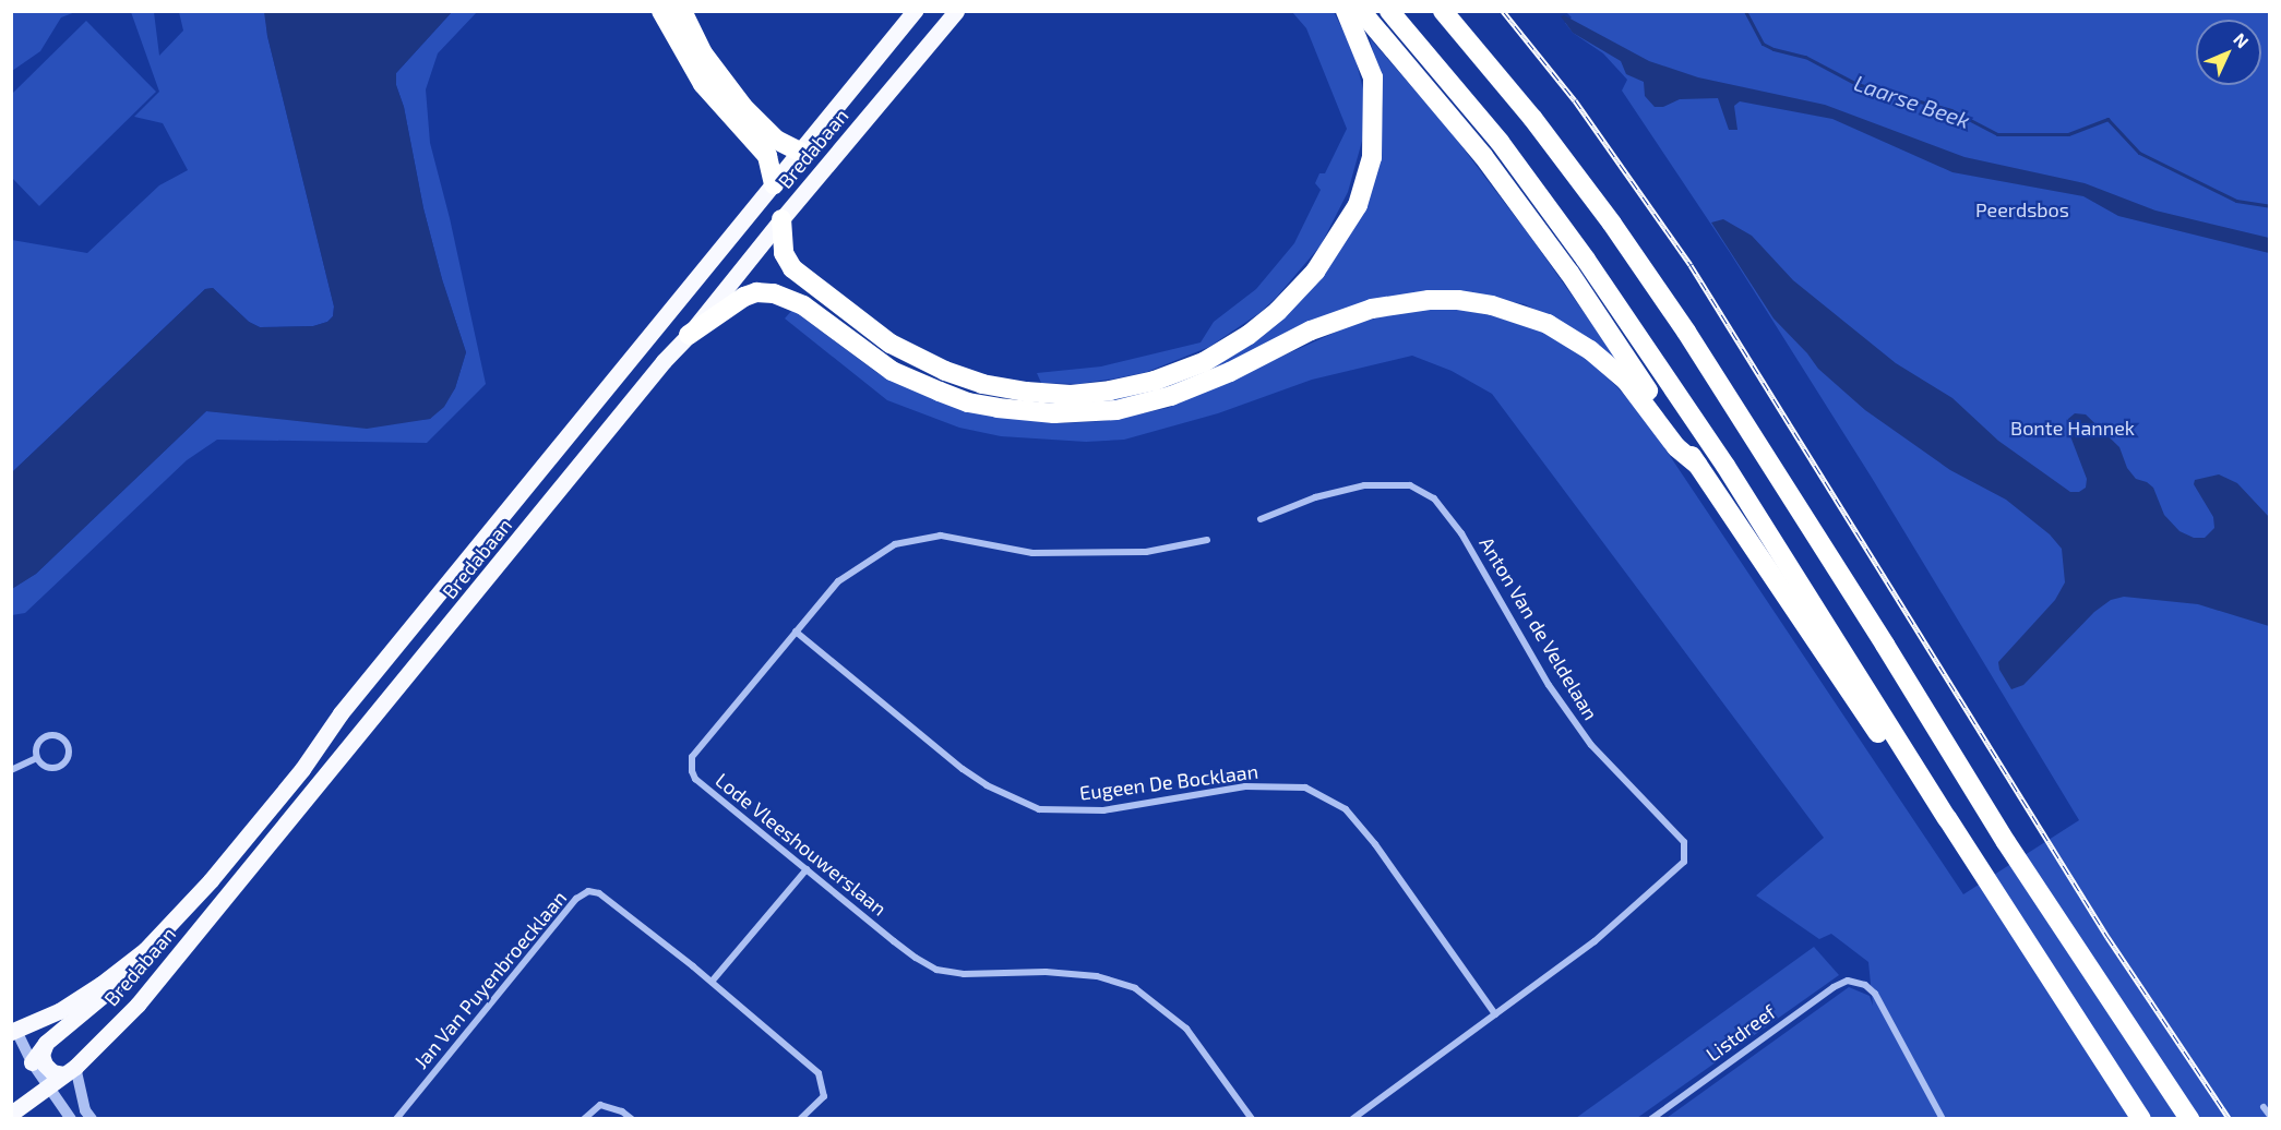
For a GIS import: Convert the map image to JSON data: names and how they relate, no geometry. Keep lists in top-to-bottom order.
{
  "streets": {
    "main road": ["Bredabaan"],
    "street": [
      "Anton Van de Veldelaan",
      "Eugeen De Bocklaan",
      "Lode Vleeshouwerslaan",
      "Jan Van Puyenbroecklaan",
      "Listdreef"
    ]
  },
  "crossings": [
    ["Anton Van de Veldelaan", "Eugeen De Bocklaan"],
    ["Eugeen De Bocklaan", "Lode Vleeshouwerslaan"]
  ],
  "water": ["Laarse Beek"],
  "parks": ["Peerdsbos", "Bonte Hannek"],
  "north": "top right"
}
